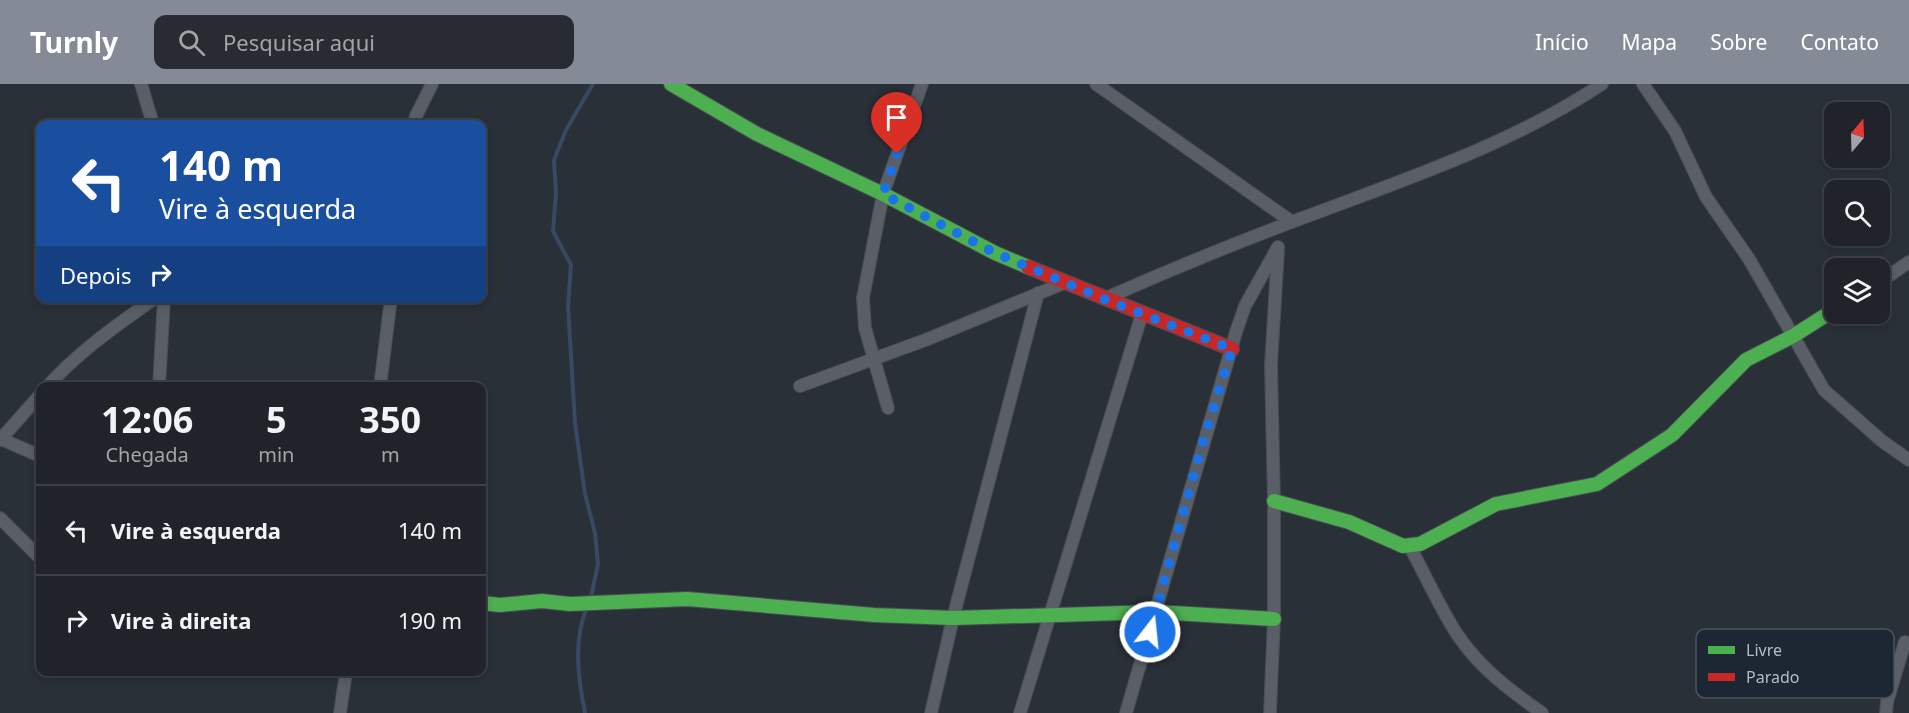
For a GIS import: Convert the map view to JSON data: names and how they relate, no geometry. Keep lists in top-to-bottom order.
{
  "legend": ["Livre", "Parado"],
  "north": "top",
  "page": {
    "header": "Turnly",
    "search": "Pesquisar aqui",
    "nav": [
      "Início",
      "Mapa",
      "Sobre",
      "Contato"
    ],
    "turn": ["140 m", "Vire à esquerda"],
    "then": "Depois",
    "eta": [
      "12:06",
      "Chegada",
      "5",
      "min",
      "350",
      "m"
    ],
    "list": [
      {
        "name": "Vire à esquerda",
        "value": "140 m"
      },
      {
        "name": "Vire à direita",
        "value": "190 m"
      }
    ]
  }
}
